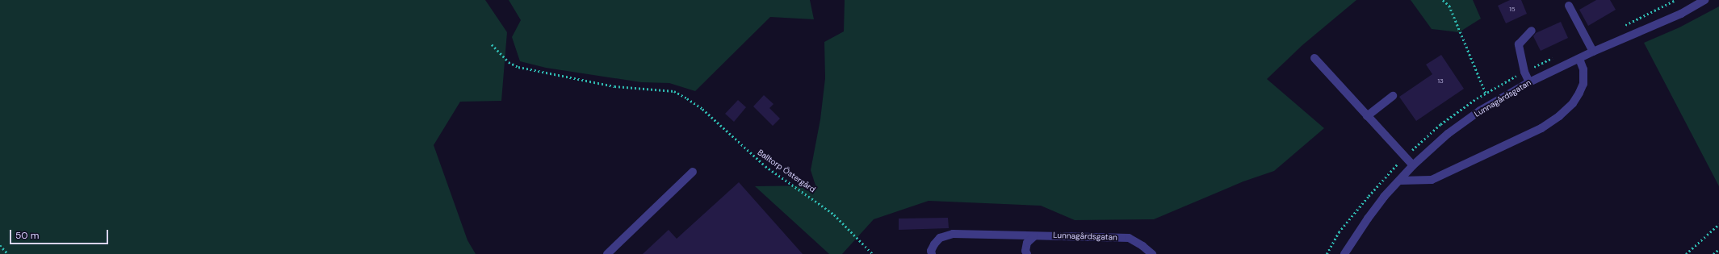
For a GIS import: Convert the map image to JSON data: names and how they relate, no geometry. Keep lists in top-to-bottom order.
{
  "streets": {
    "street": ["Lunnagårdsgatan"],
    "path": ["Balltorp Östergård"]
  },
  "house_numbers": ["15", "13"],
  "scale_bar": "50 m"
}
